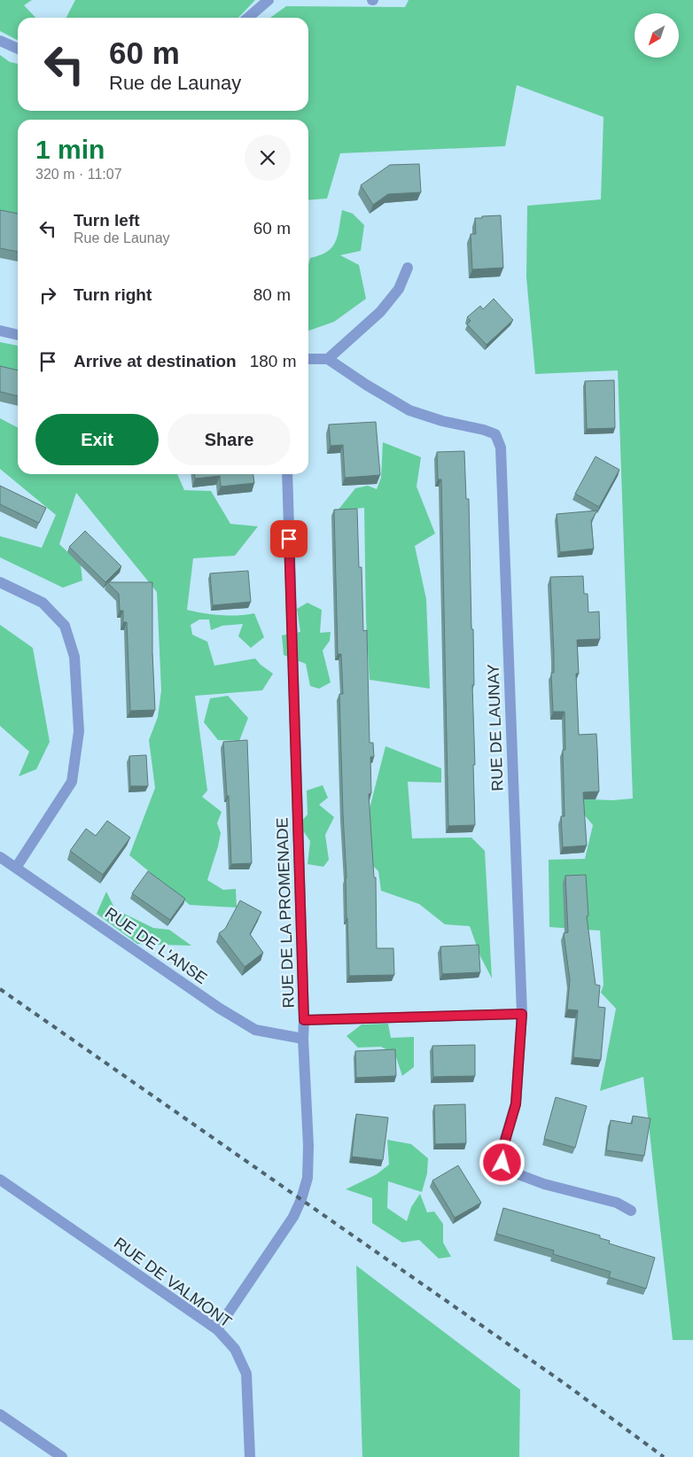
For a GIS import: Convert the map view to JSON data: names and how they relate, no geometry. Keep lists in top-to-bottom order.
{
  "streets": {
    "street": [
      "RUE DE LAUNAY",
      "RUE DE LA PROMENADE",
      "RUE DE L'ANSE",
      "RUE DE VALMONT"
    ]
  },
  "crossings": [
    ["RUE DE LA PROMENADE", "RUE DE L'ANSE"],
    ["RUE DE LA PROMENADE", "RUE DE VALMONT"]
  ],
  "north": "bottom left",
  "page": {
    "turn": ["60 m", "Rue de Launay"],
    "heading": ["1 min", "320 m · 11:07"],
    "list": [
      {
        "name": "Turn left",
        "note": "Rue de Launay",
        "value": "60 m"
      },
      {
        "name": "Turn right",
        "value": "80 m"
      },
      {
        "name": "Arrive at destination",
        "value": "180 m"
      }
    ],
    "buttons": ["Exit", "Share"]
  }
}
